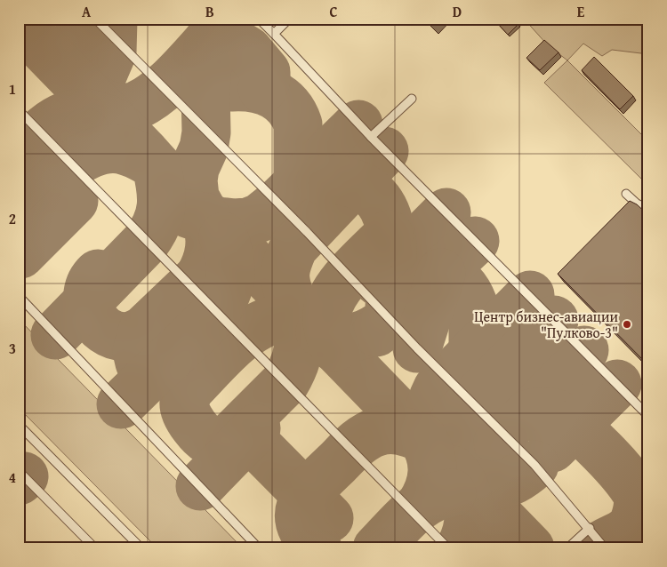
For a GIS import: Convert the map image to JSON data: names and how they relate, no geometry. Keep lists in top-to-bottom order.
{
  "places": ["Центр бизнес-авиации \"Пулково-3\""],
  "grid": {
    "columns": [
      "A",
      "B",
      "C",
      "D",
      "E"
    ],
    "rows": [
      "1",
      "2",
      "3",
      "4"
    ]
  }
}
